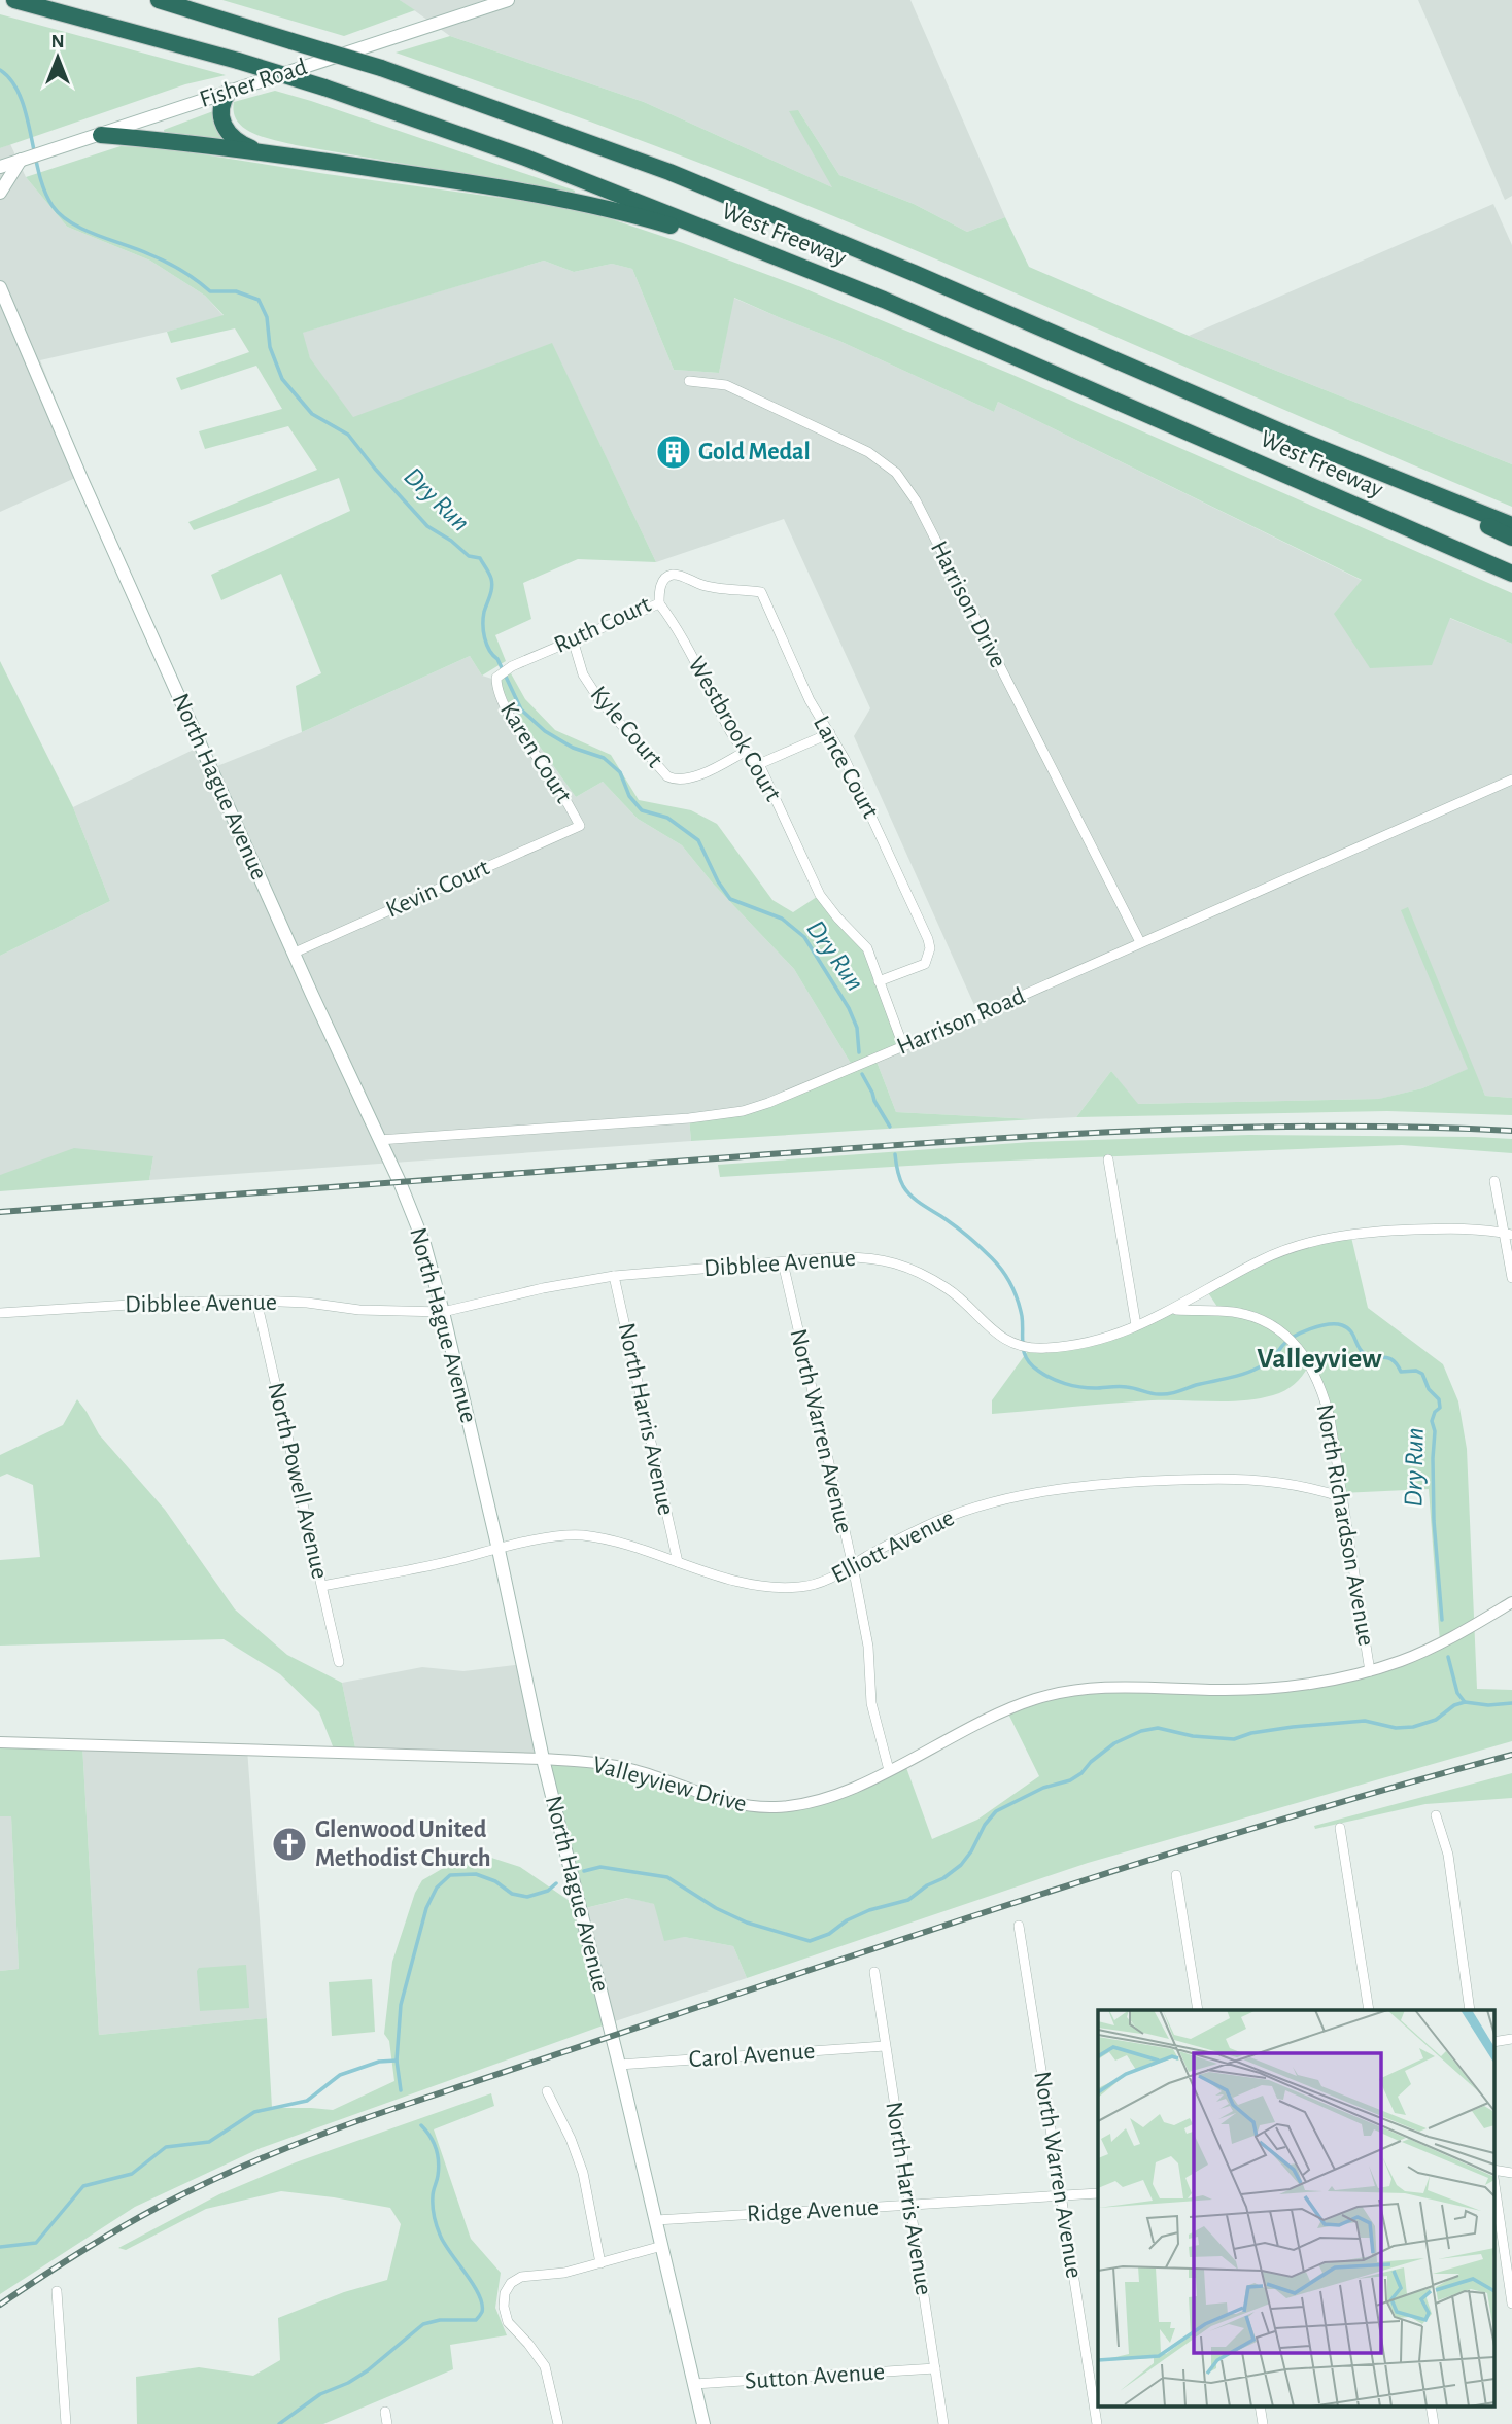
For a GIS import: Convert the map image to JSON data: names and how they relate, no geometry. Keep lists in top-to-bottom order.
{
  "streets": {
    "highway": ["West Freeway"],
    "main road": ["Fisher Road", "North Hague Avenue"],
    "street": [
      "Harrison Drive",
      "Ruth Court",
      "Kyle Court",
      "Westbrook Court",
      "Karen Court",
      "Lance Court",
      "Kevin Court",
      "Harrison Road",
      "Dibblee Avenue",
      "North Harris Avenue",
      "North Warren Avenue",
      "North Powell Avenue",
      "North Richardson Avenue",
      "Elliott Avenue",
      "Valleyview Drive",
      "Carol Avenue",
      "Ridge Avenue",
      "Sutton Avenue"
    ]
  },
  "crossings": [
    ["Harrison Drive", "Harrison Road"],
    ["Ruth Court", "Kyle Court"],
    ["Ruth Court", "Westbrook Court"],
    ["Ruth Court", "Karen Court"],
    ["Ruth Court", "Lance Court"],
    ["Kyle Court", "Westbrook Court"],
    ["Westbrook Court", "Lance Court"],
    ["Westbrook Court", "Harrison Road"],
    ["Karen Court", "Kevin Court"],
    ["North Hague Avenue", "Kevin Court"],
    ["North Hague Avenue", "Harrison Road"],
    ["North Hague Avenue", "Dibblee Avenue"],
    ["North Hague Avenue", "Elliott Avenue"],
    ["North Hague Avenue", "Valleyview Drive"],
    ["North Hague Avenue", "Carol Avenue"],
    ["North Hague Avenue", "Ridge Avenue"],
    ["North Hague Avenue", "Sutton Avenue"],
    ["Dibblee Avenue", "North Harris Avenue"],
    ["Dibblee Avenue", "North Warren Avenue"],
    ["Dibblee Avenue", "North Powell Avenue"],
    ["Dibblee Avenue", "North Richardson Avenue"],
    ["North Harris Avenue", "Elliott Avenue"],
    ["North Harris Avenue", "Carol Avenue"],
    ["North Harris Avenue", "Ridge Avenue"],
    ["North Harris Avenue", "Sutton Avenue"],
    ["North Warren Avenue", "Elliott Avenue"],
    ["North Warren Avenue", "Valleyview Drive"],
    ["North Warren Avenue", "Ridge Avenue"],
    ["North Powell Avenue", "Elliott Avenue"],
    ["North Richardson Avenue", "Elliott Avenue"],
    ["North Richardson Avenue", "Valleyview Drive"]
  ],
  "districts": ["Valleyview"],
  "water": ["Dry Run"],
  "places": {
    "building": ["Gold Medal"],
    "church": ["Glenwood United Methodist Church"]
  },
  "north": "top"
}
